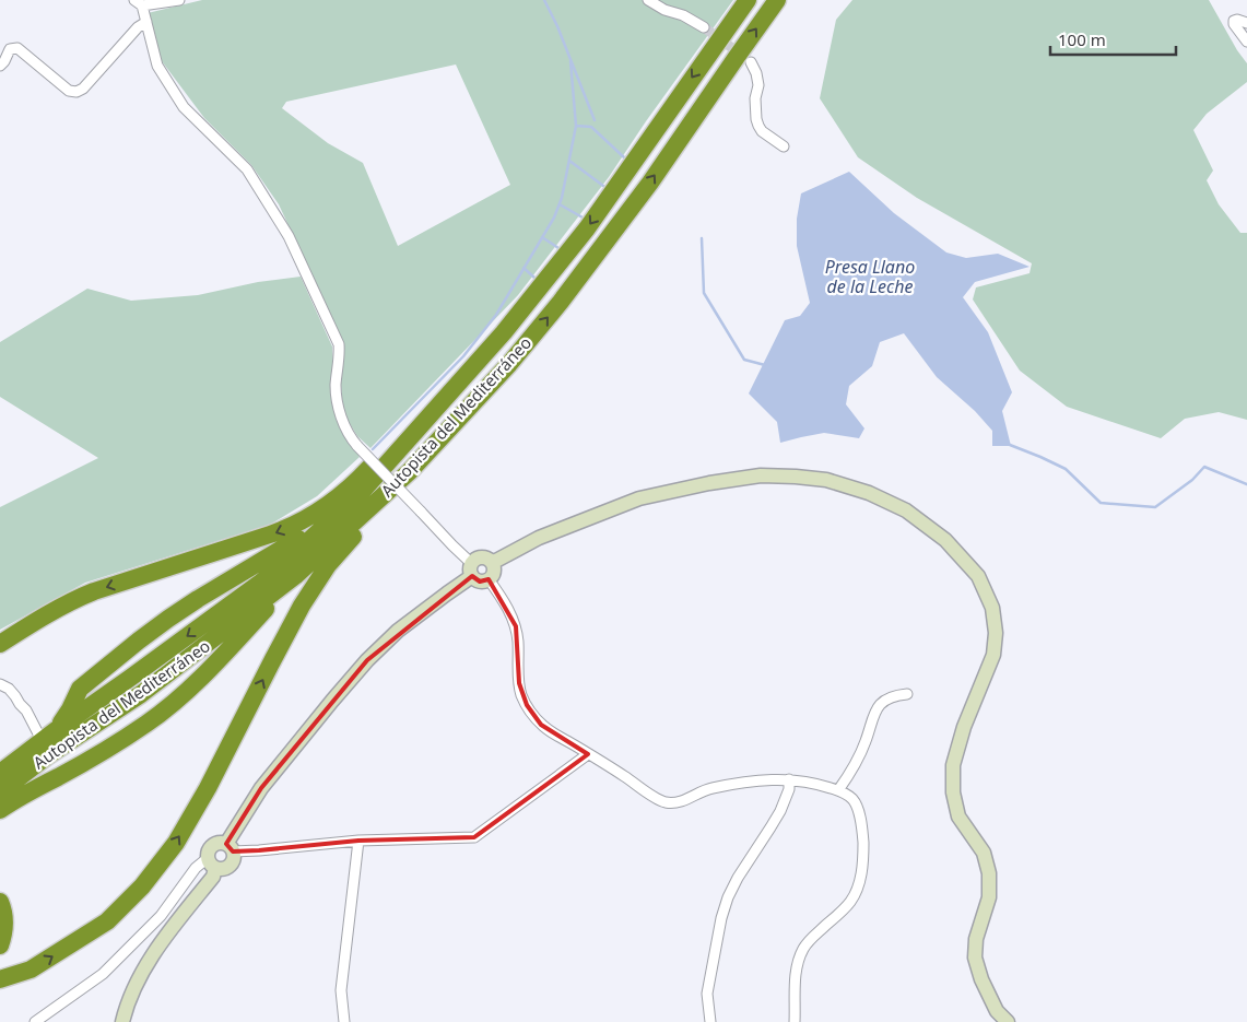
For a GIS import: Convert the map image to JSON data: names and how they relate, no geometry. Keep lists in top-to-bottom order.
{
  "streets": {
    "highway": ["Autopista del Mediterráneo"]
  },
  "water": ["Presa Llano de la Leche"],
  "scale_bar": "100 m"
}
